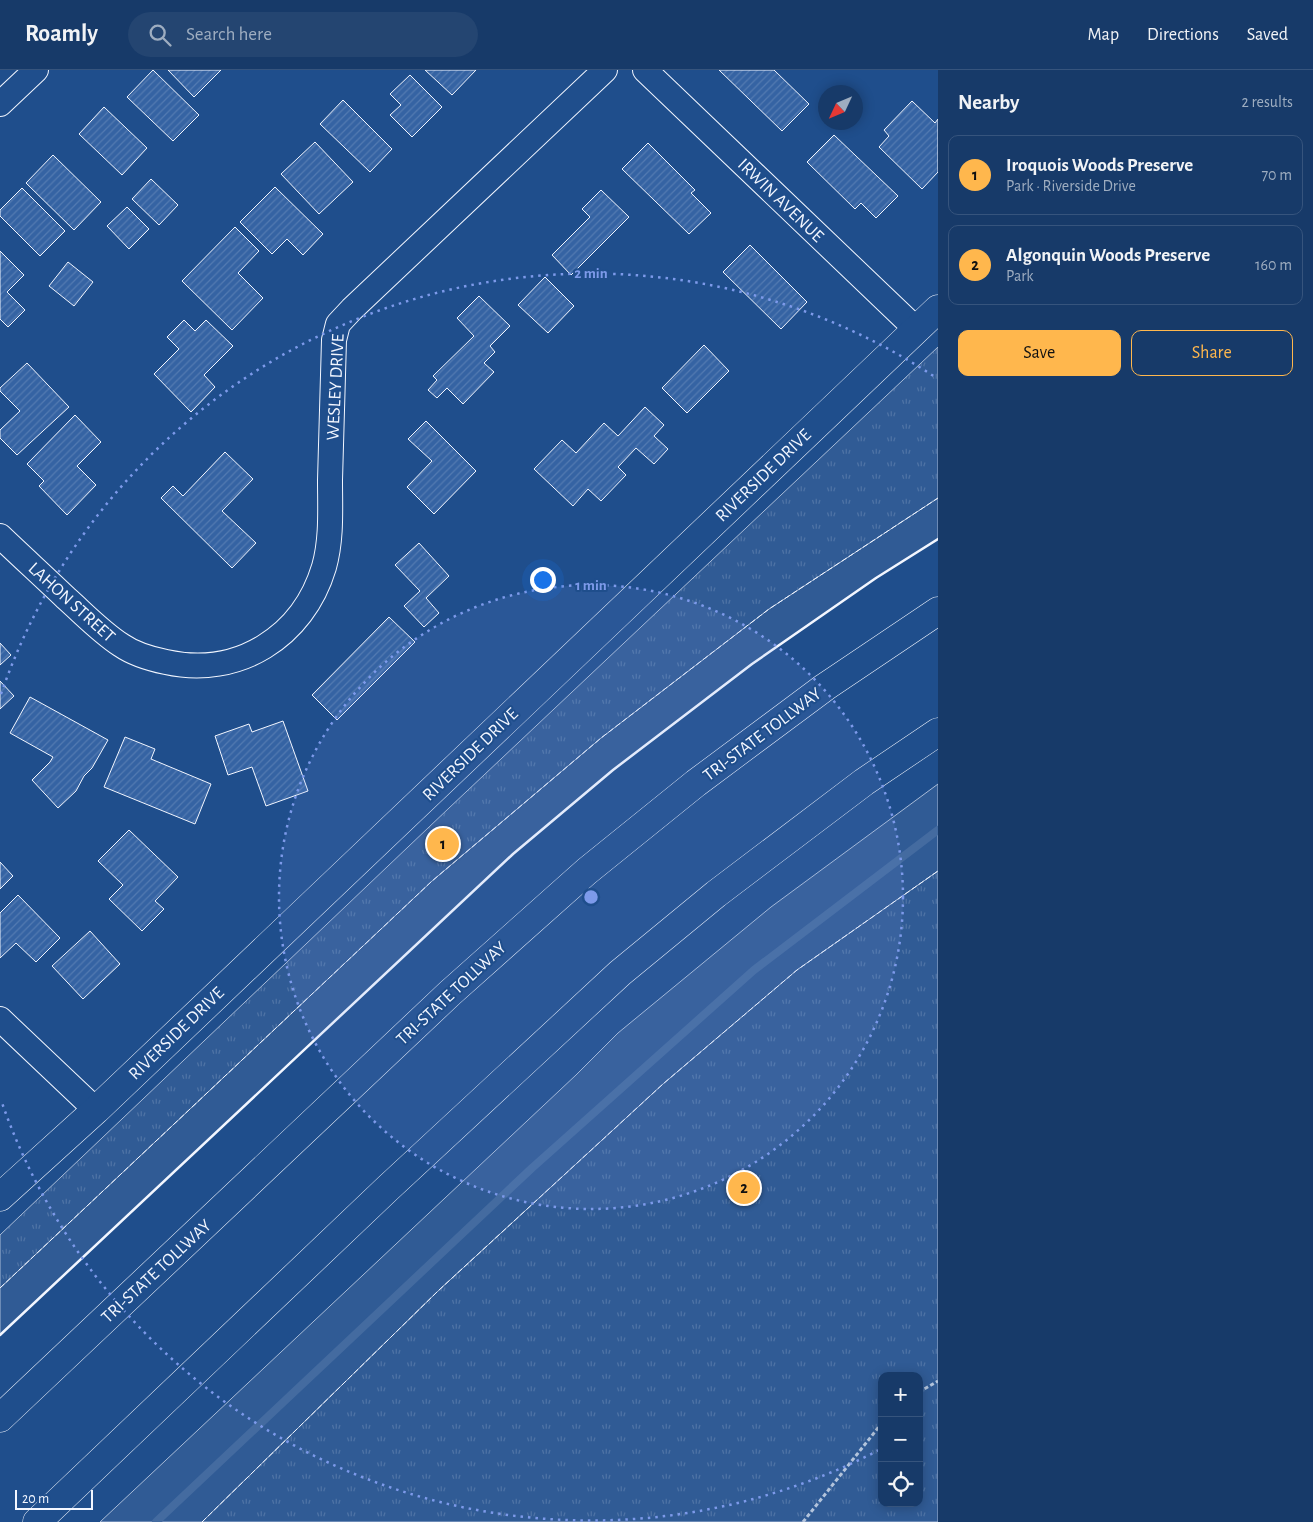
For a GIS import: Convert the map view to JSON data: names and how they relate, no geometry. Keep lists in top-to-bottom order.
{
  "streets": {
    "main road": ["RIVERSIDE DRIVE", "TRI-STATE TOLLWAY"],
    "street": ["IRWIN AVENUE", "WESLEY DRIVE", "LAHON STREET"]
  },
  "crossings": [
    ["IRWIN AVENUE", "RIVERSIDE DRIVE"],
    ["WESLEY DRIVE", "LAHON STREET"]
  ],
  "scale_bar": "20 m",
  "north": "bottom left",
  "page": {
    "header": "Roamly",
    "search": "Search here",
    "nav": ["Map", "Directions", "Saved"],
    "heading": ["Nearby", "2 results"],
    "list": [
      {
        "mark": "1",
        "name": "Iroquois Woods Preserve",
        "note": "Park · Riverside Drive",
        "value": "70 m"
      },
      {
        "mark": "2",
        "name": "Algonquin Woods Preserve",
        "note": "Park",
        "value": "160 m"
      }
    ],
    "buttons": ["Save", "Share"],
    "pins": ["1", "2"],
    "map_buttons": ["+", "−"],
    "scale": "20 m"
  },
  "rings": ["2 min", "1 min"]
}
